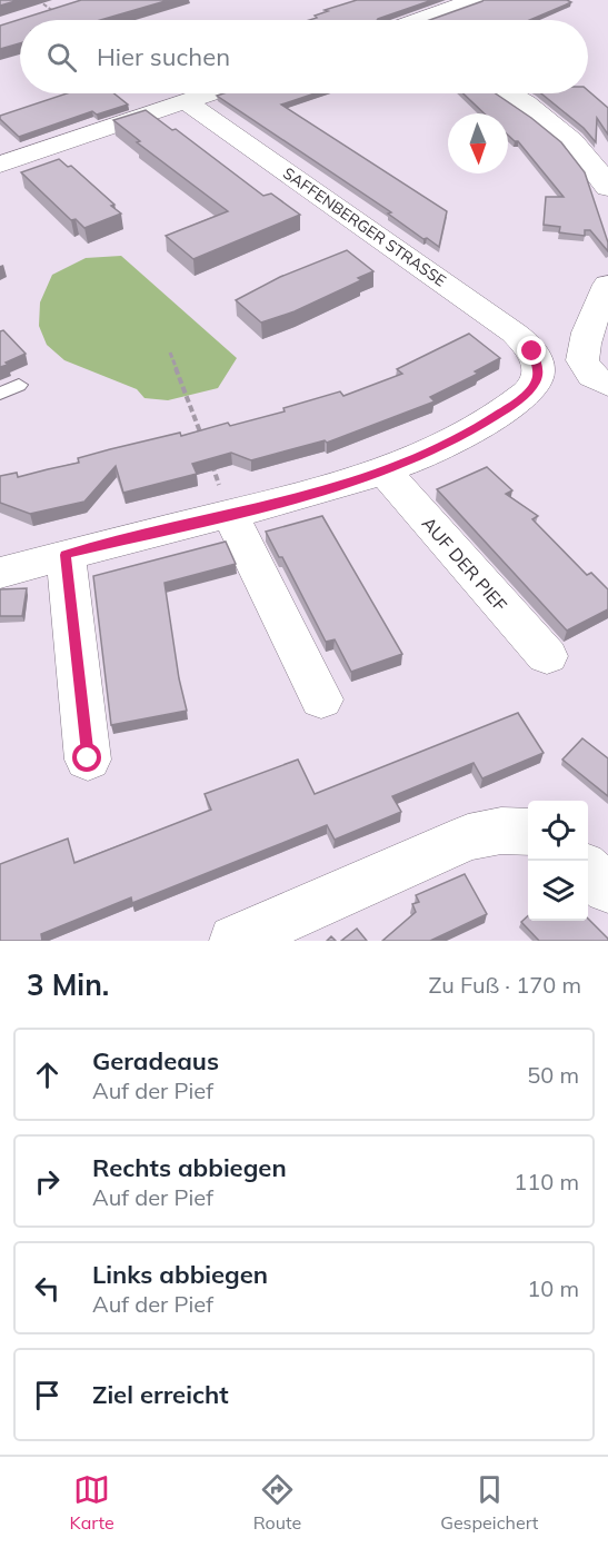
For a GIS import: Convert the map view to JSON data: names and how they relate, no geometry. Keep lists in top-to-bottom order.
{
  "streets": {
    "street": ["SAFFENBERGER STRASSE", "AUF DER PIEF"]
  },
  "crossings": [
    ["SAFFENBERGER STRASSE", "AUF DER PIEF"]
  ],
  "north": "bottom",
  "page": {
    "search": "Hier suchen",
    "heading": ["3 Min.", "Zu Fuß · 170 m"],
    "list": [
      ["Geradeaus", "Auf der Pief", "50 m"],
      ["Rechts abbiegen", "Auf der Pief", "110 m"],
      ["Links abbiegen", "Auf der Pief", "10 m"],
      "Ziel erreicht"
    ],
    "nav": ["Karte", "Route", "Gespeichert"]
  }
}
